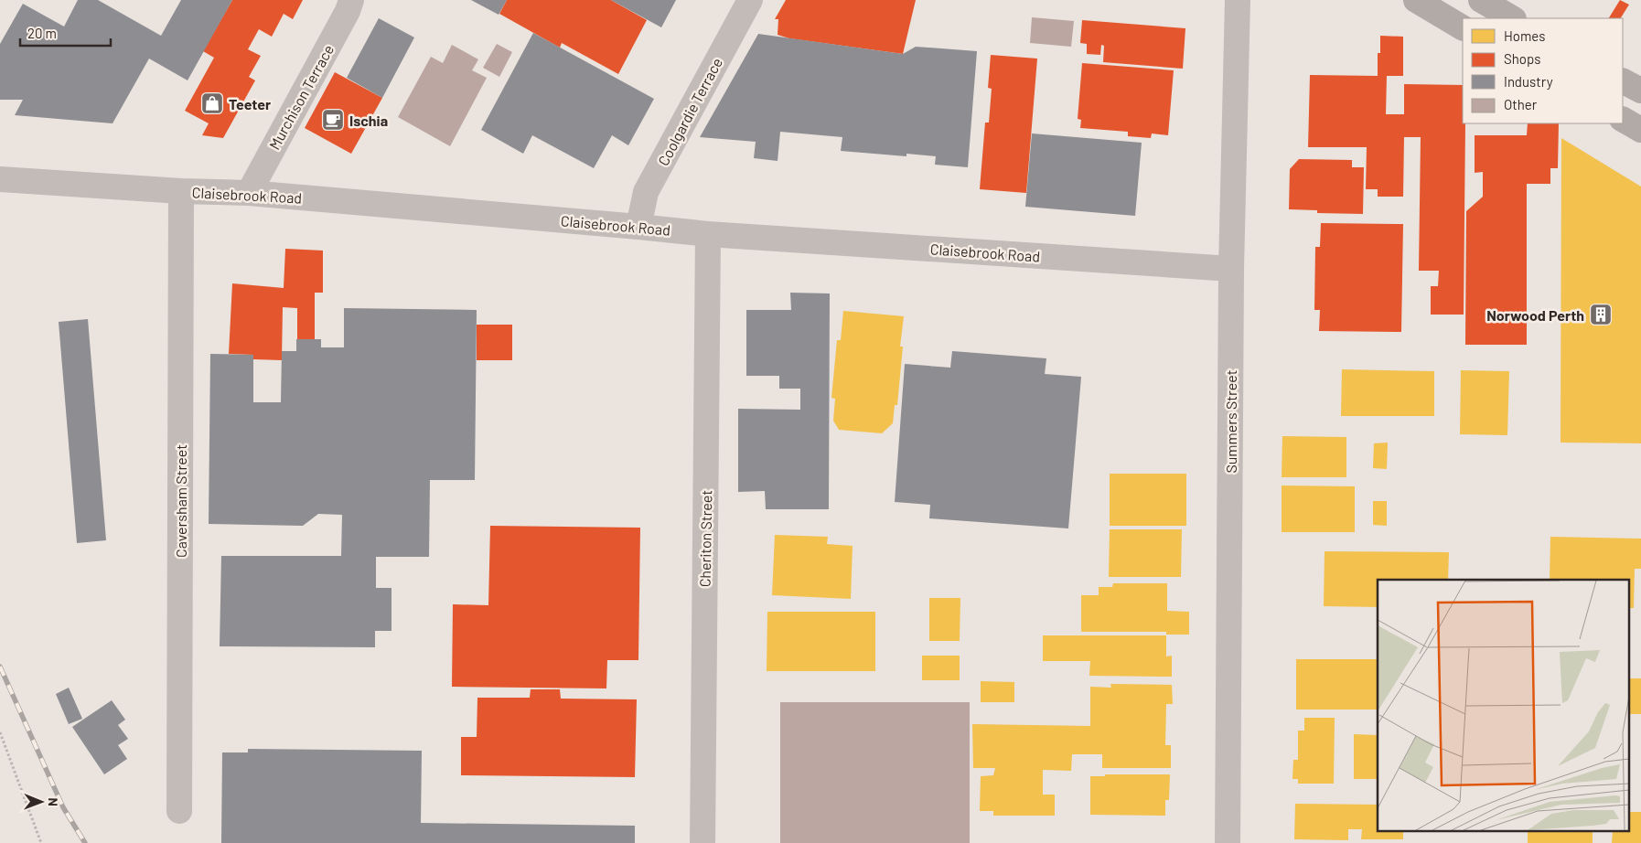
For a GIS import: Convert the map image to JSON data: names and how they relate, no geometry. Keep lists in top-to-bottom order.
{
  "streets": {
    "street": [
      "Murchison Terrace",
      "Coolgardie Terrace",
      "Claisebrook Road",
      "Summers Street",
      "Caversham Street",
      "Cheriton Street"
    ]
  },
  "crossings": [
    ["Murchison Terrace", "Claisebrook Road"],
    ["Coolgardie Terrace", "Claisebrook Road"],
    ["Claisebrook Road", "Summers Street"],
    ["Claisebrook Road", "Caversham Street"],
    ["Claisebrook Road", "Cheriton Street"]
  ],
  "places": {
    "shop": ["Teeter"],
    "cafe": ["Ischia"],
    "building": ["Norwood Perth"]
  },
  "legend": [
    "Homes",
    "Shops",
    "Industry",
    "Other"
  ],
  "scale_bar": "20 m",
  "north": "right"
}
